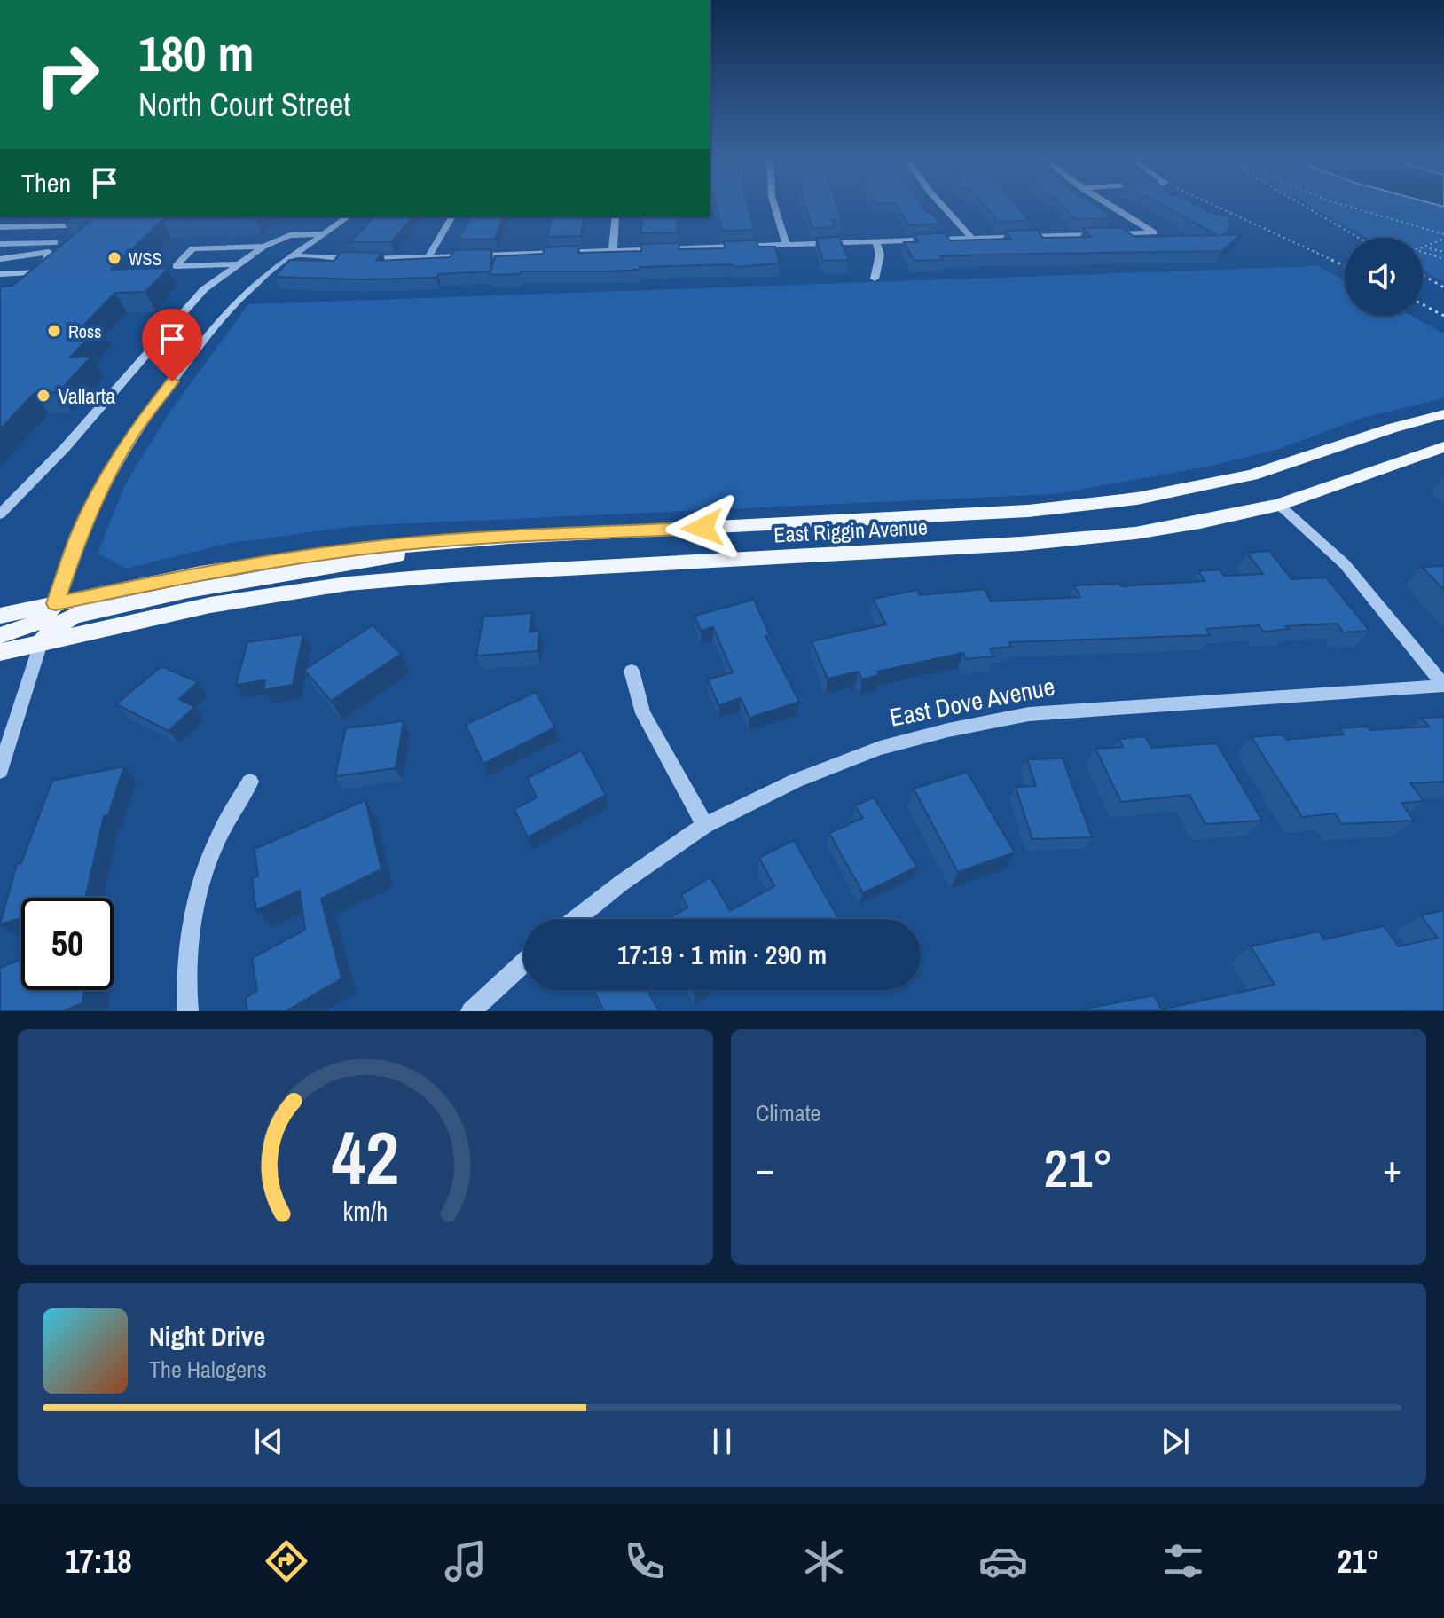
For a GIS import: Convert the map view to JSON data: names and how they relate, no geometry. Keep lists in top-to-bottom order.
{
  "streets": {
    "main road": ["East Riggin Avenue"],
    "street": ["East Dove Avenue"]
  },
  "places": ["WSS", "Ross", "Vallarta"],
  "page": {
    "turn": ["180 m", "North Court Street"],
    "then": "Then",
    "limit": "50",
    "trip": "17:19 · 1 min · 290 m",
    "tile": "Climate",
    "heat": ["−", "21°", "+"],
    "song": ["Night Drive", "The Halogens"],
    "tabs": ["17:18", "21°"],
    "gauge": ["42", "km/h"]
  }
}
